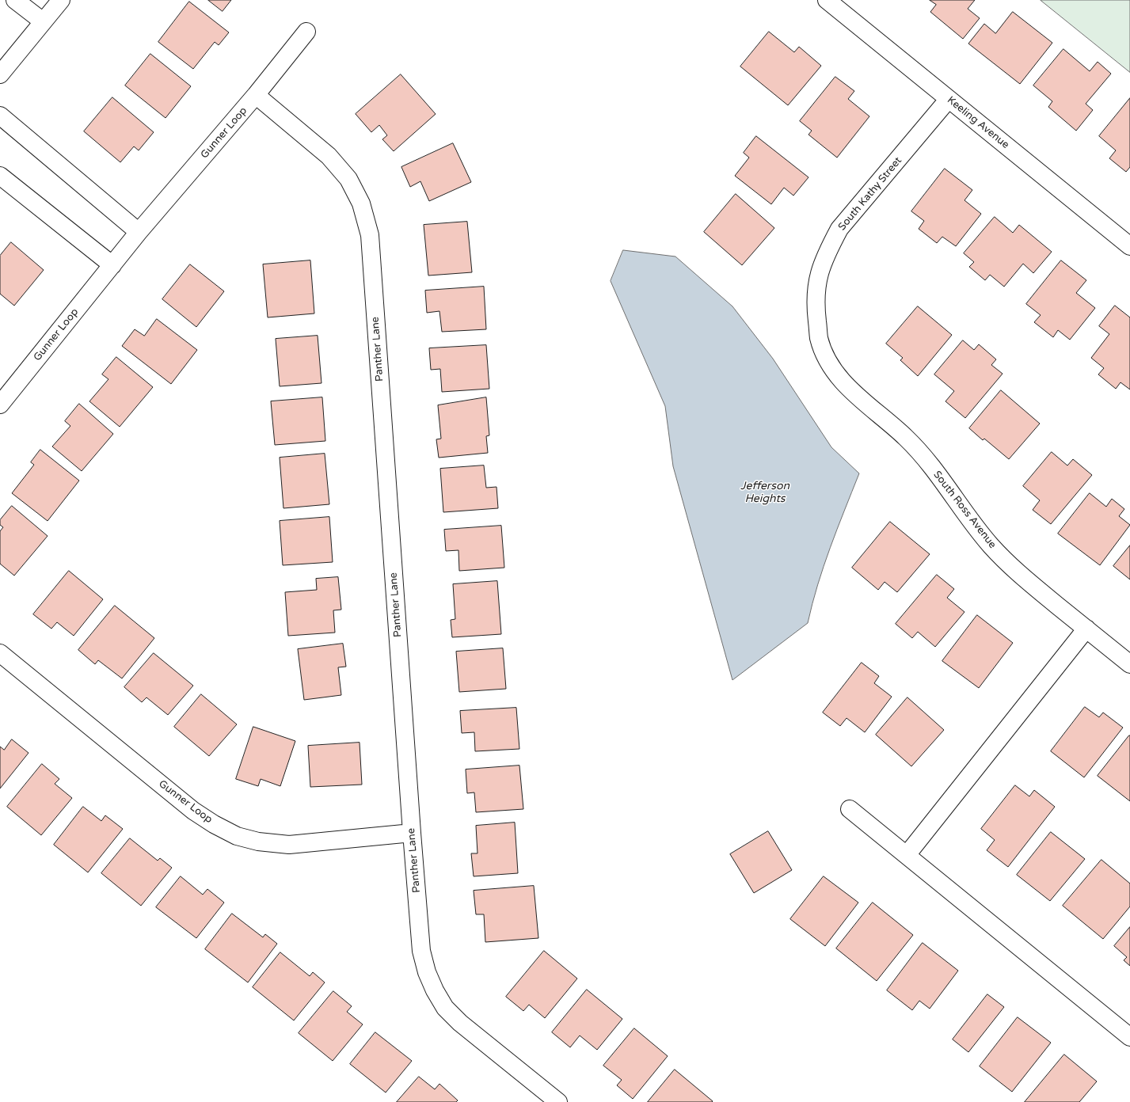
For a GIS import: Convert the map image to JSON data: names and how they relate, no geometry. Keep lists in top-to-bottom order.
{
  "streets": {
    "street": [
      "Keeling Avenue",
      "Gunner Loop",
      "South Kathy Street",
      "Panther Lane",
      "South Ross Avenue"
    ]
  },
  "crossings": [
    ["Keeling Avenue", "South Kathy Street"],
    ["Gunner Loop", "Panther Lane"],
    ["South Kathy Street", "South Ross Avenue"]
  ],
  "water": ["Jefferson Heights"]
}
